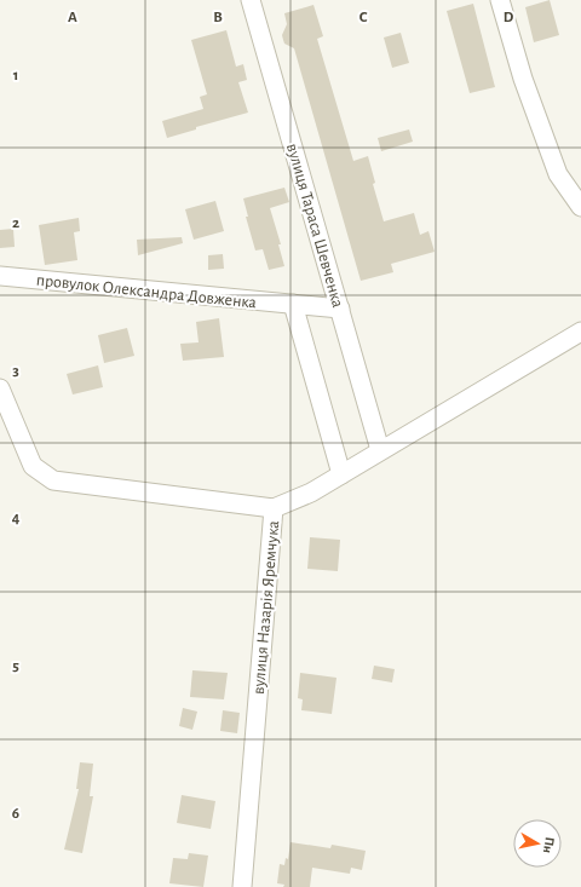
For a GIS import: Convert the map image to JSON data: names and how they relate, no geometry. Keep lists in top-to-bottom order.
{
  "streets": {
    "street": ["вулиця Тараса Шевченка", "провулок Олександра Довженка", "вулиця Назарія Яремчука"]
  },
  "crossings": [
    ["вулиця Тараса Шевченка", "провулок Олександра Довженка"],
    ["вулиця Тараса Шевченка", "вулиця Назарія Яремчука"]
  ],
  "north": "right",
  "grid": {
    "columns": [
      "A",
      "B",
      "C",
      "D"
    ],
    "rows": [
      "1",
      "2",
      "3",
      "4",
      "5",
      "6"
    ]
  }
}
